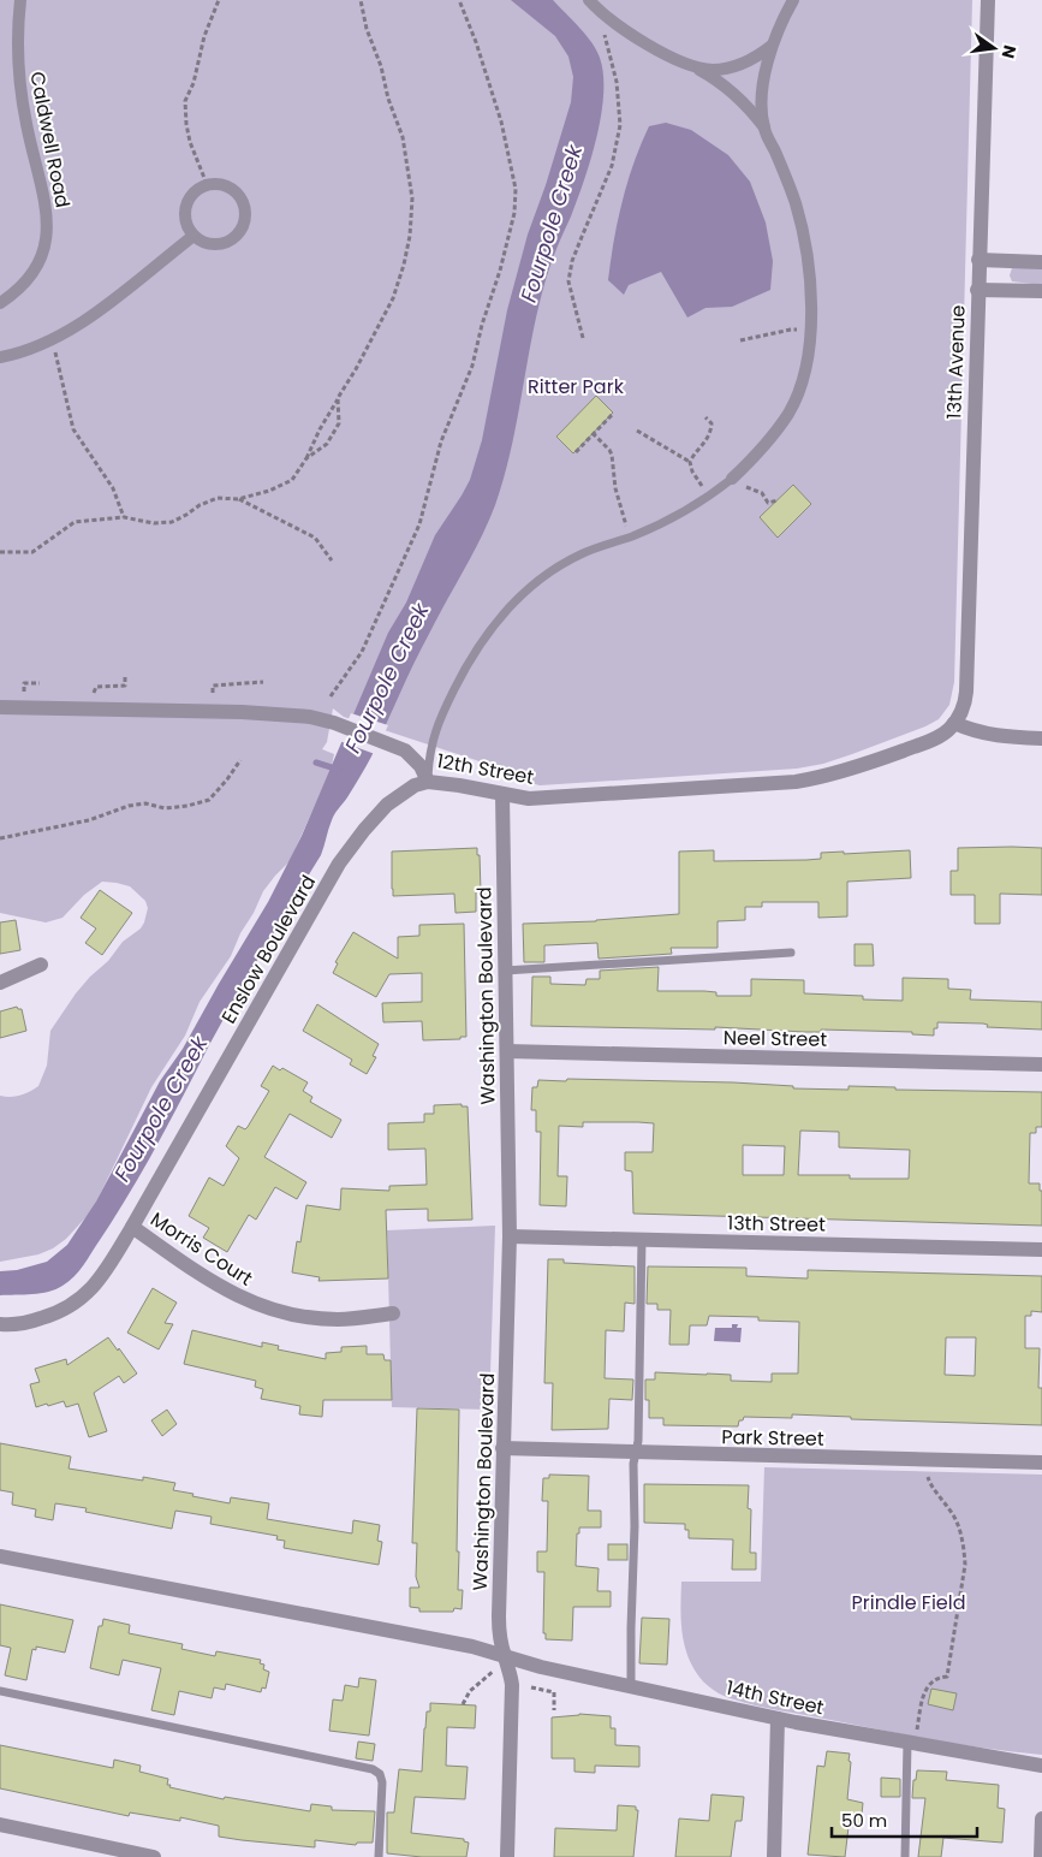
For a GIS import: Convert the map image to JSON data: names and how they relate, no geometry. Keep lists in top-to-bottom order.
{
  "streets": {
    "street": [
      "Caldwell Road",
      "13th Avenue",
      "12th Street",
      "Enslow Boulevard",
      "Washington Boulevard",
      "Neel Street",
      "13th Street",
      "Morris Court",
      "Park Street",
      "14th Street"
    ]
  },
  "crossings": [
    ["13th Avenue", "12th Street"],
    ["12th Street", "Enslow Boulevard"],
    ["12th Street", "Washington Boulevard"],
    ["Enslow Boulevard", "Morris Court"],
    ["Washington Boulevard", "Neel Street"],
    ["Washington Boulevard", "13th Street"],
    ["Washington Boulevard", "Park Street"],
    ["Washington Boulevard", "14th Street"]
  ],
  "water": ["Fourpole Creek"],
  "parks": ["Ritter Park", "Prindle Field"],
  "scale_bar": "50 m",
  "north": "right"
}
